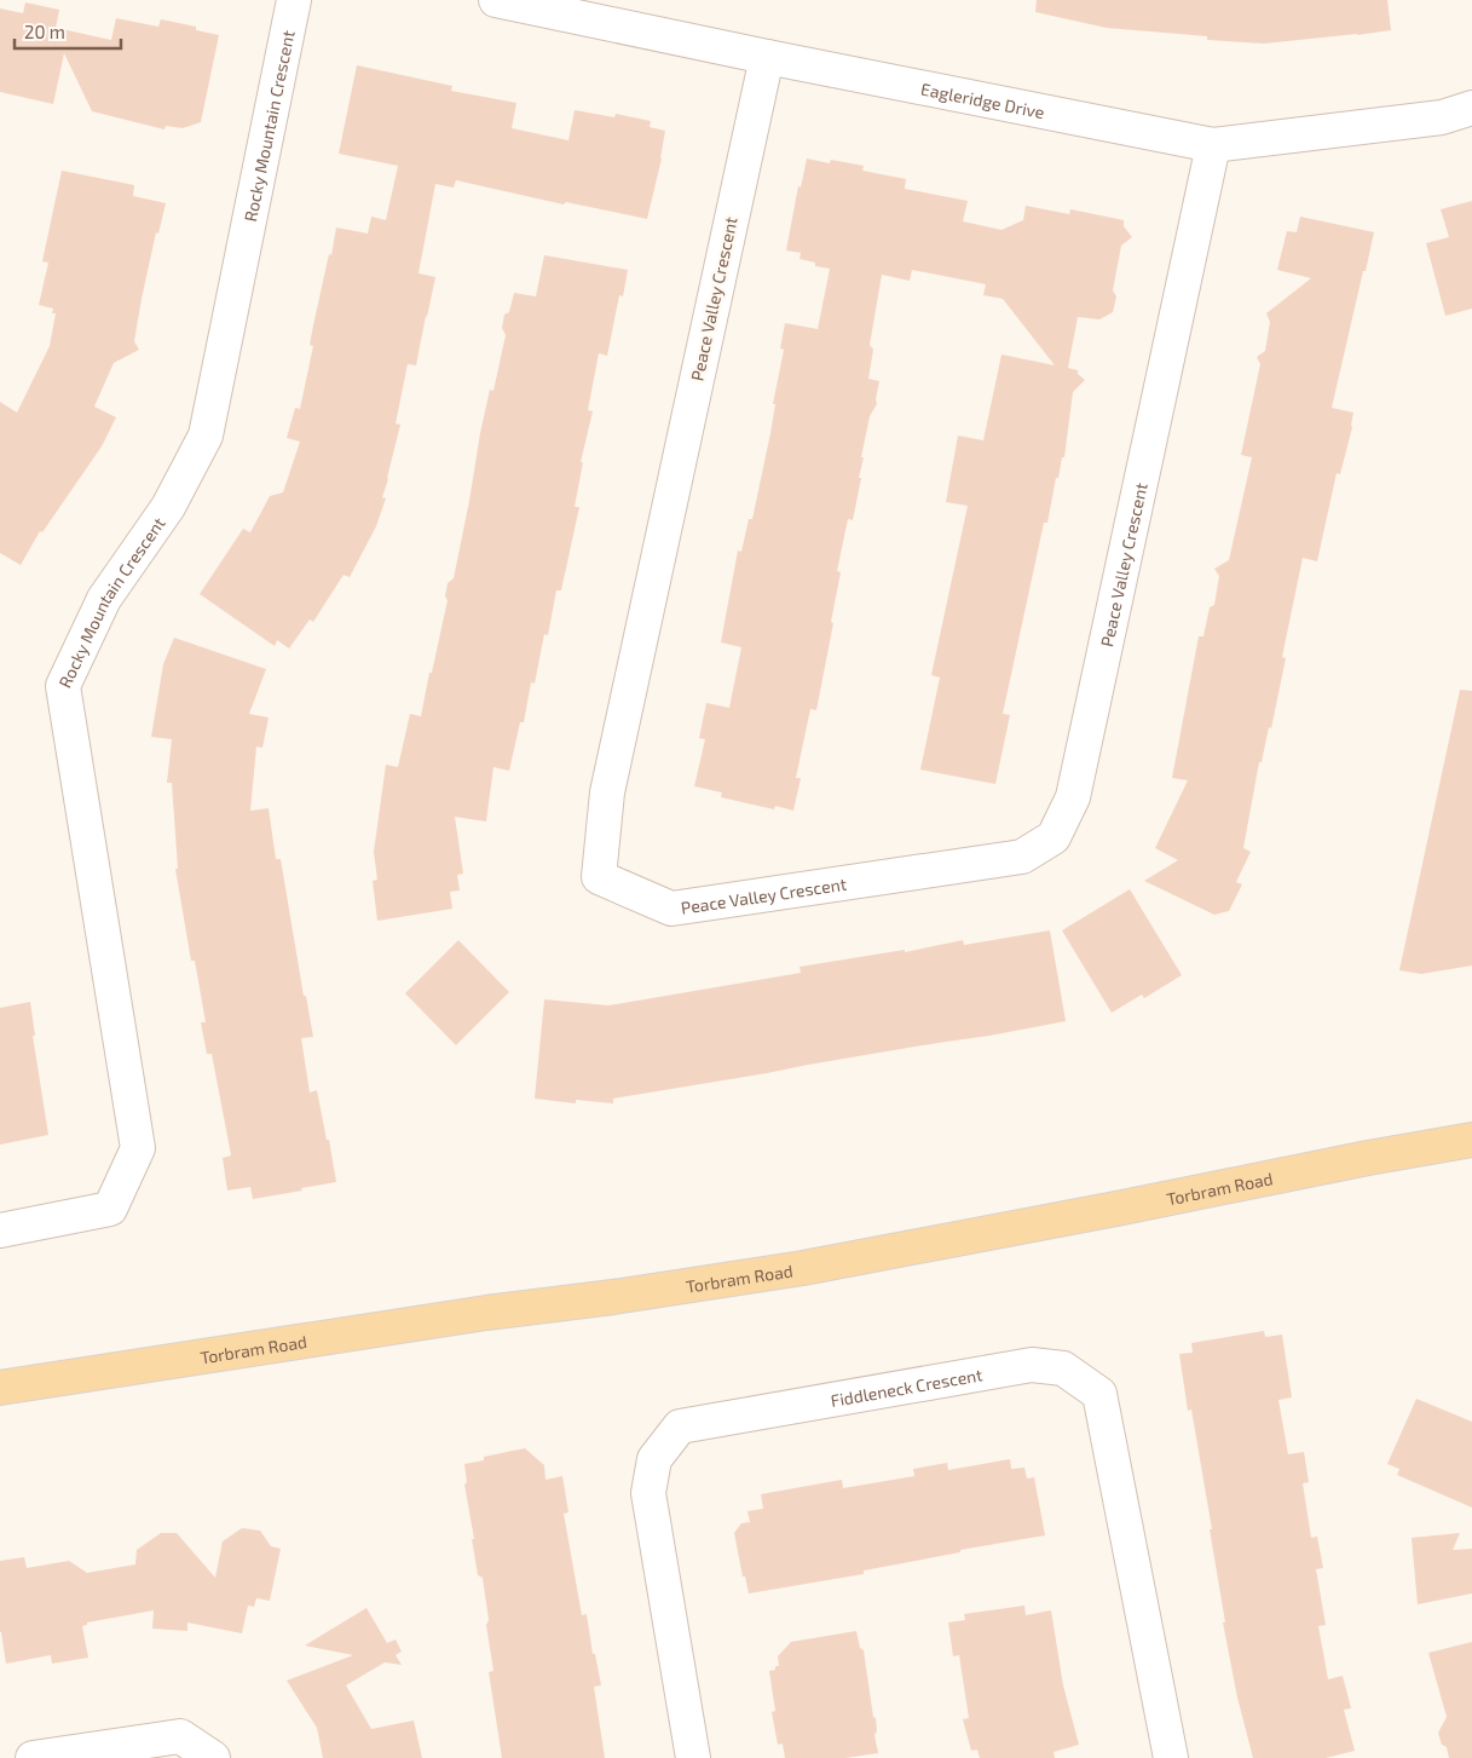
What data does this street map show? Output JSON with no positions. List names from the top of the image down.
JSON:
{
  "streets": {
    "main road": ["Torbram Road"],
    "street": [
      "Eagleridge Drive",
      "Rocky Mountain Crescent",
      "Peace Valley Crescent",
      "Fiddleneck Crescent"
    ]
  },
  "crossings": [
    ["Eagleridge Drive", "Peace Valley Crescent"]
  ],
  "scale_bar": "20 m"
}
